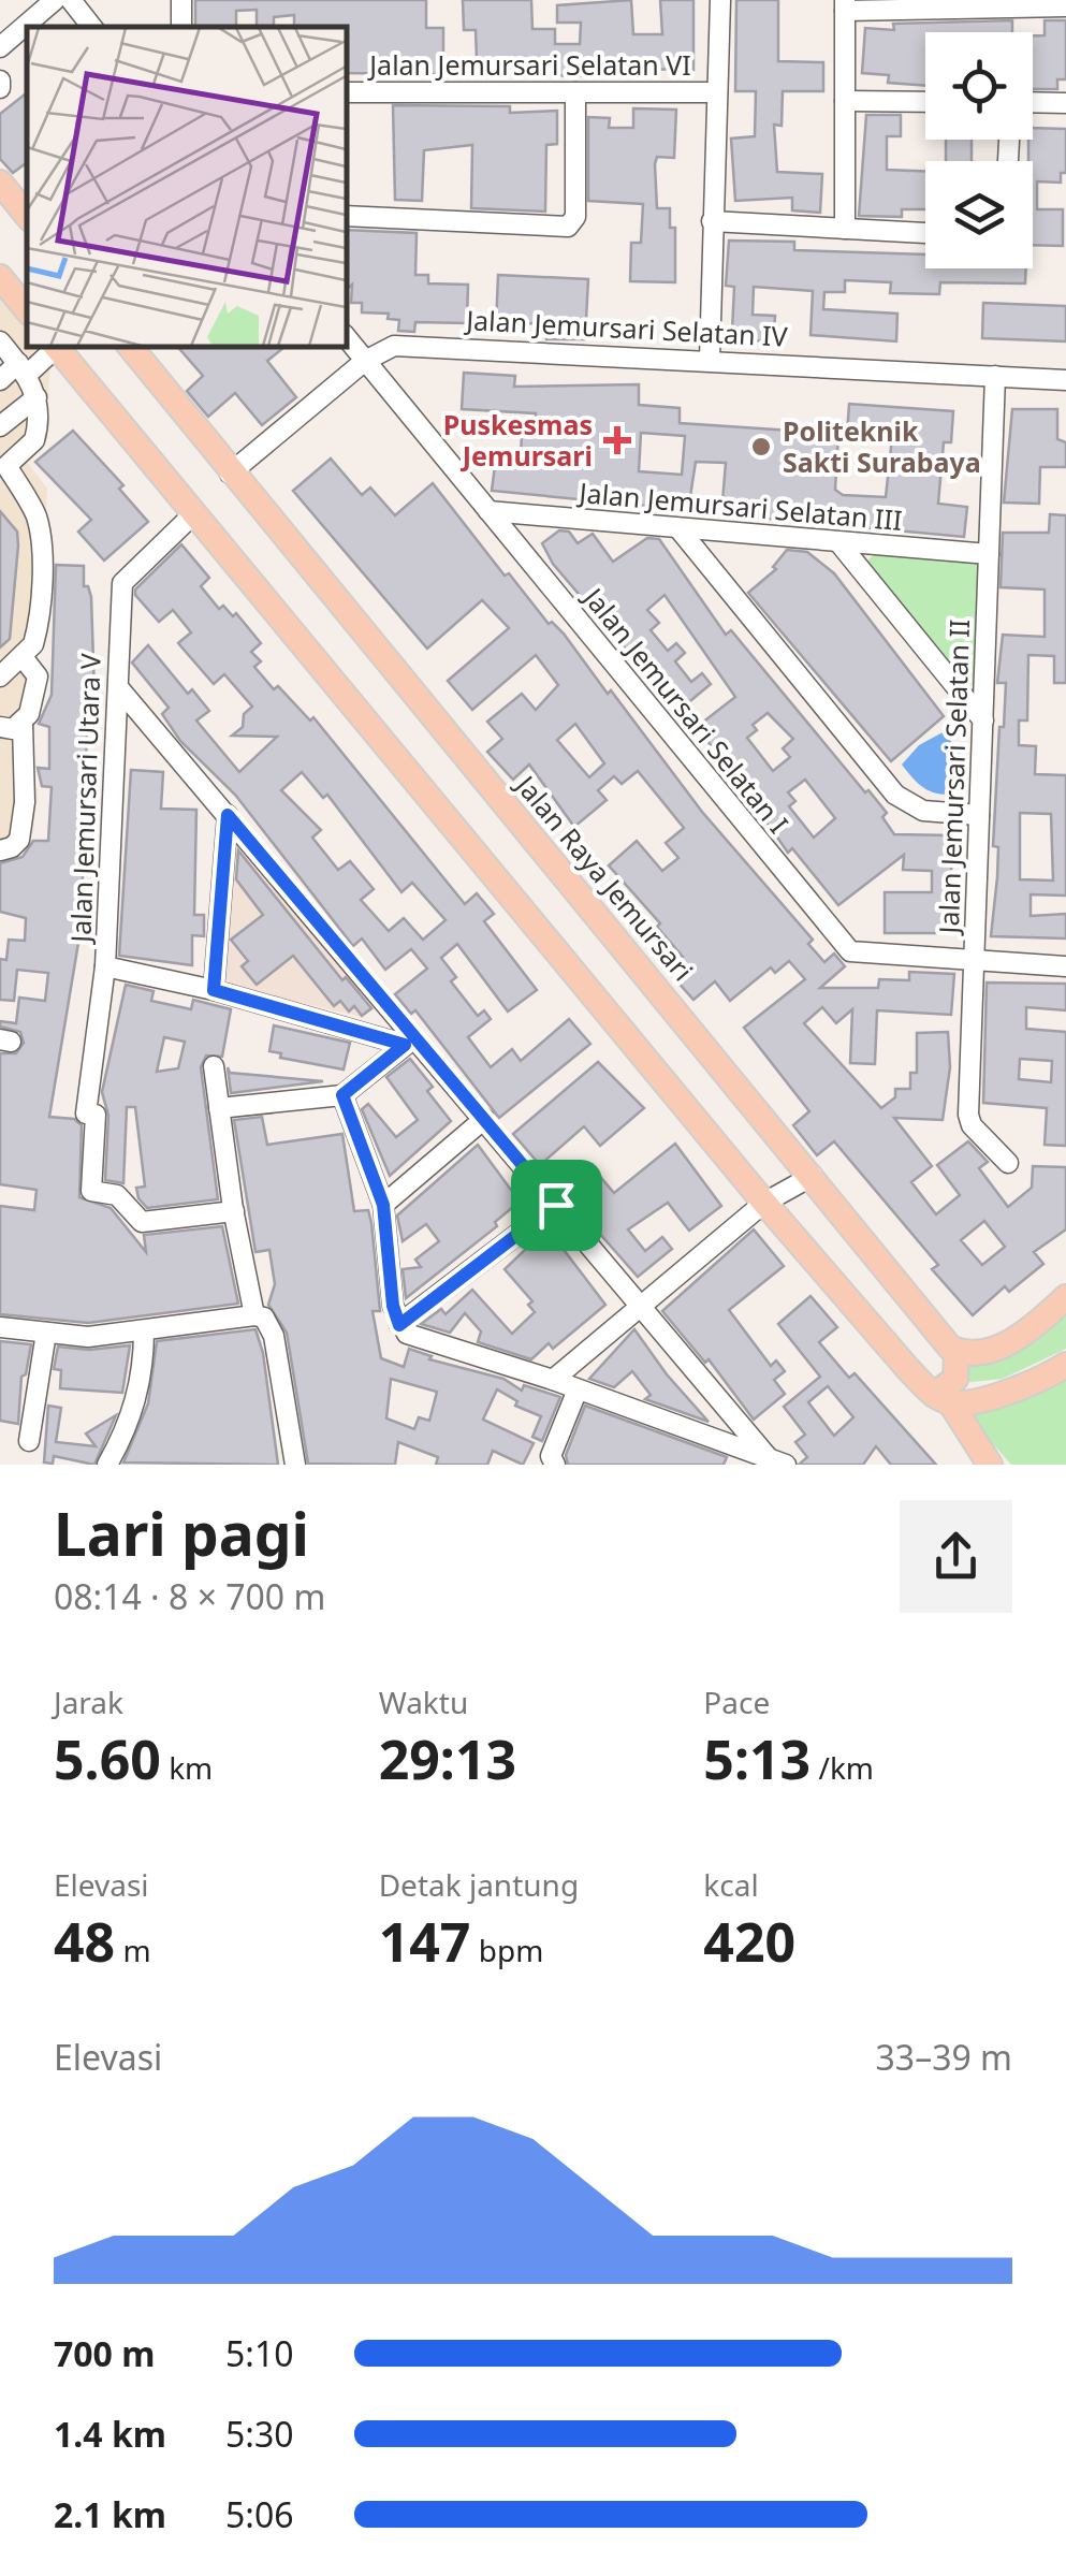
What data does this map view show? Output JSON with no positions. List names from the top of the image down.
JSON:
{
  "streets": {
    "main road": ["Jalan Raya Jemursari"],
    "street": [
      "Jalan Jemursari Selatan VI",
      "Jalan Jemursari Selatan IV",
      "Jalan Jemursari Selatan III",
      "Jalan Jemursari Selatan I",
      "Jalan Jemursari Selatan II",
      "Jalan Jemursari Utara V"
    ]
  },
  "crossings": [
    ["Jalan Jemursari Selatan IV", "Jalan Jemursari Selatan I"],
    ["Jalan Jemursari Selatan IV", "Jalan Jemursari Selatan II"],
    ["Jalan Jemursari Selatan IV", "Jalan Raya Jemursari"],
    ["Jalan Jemursari Selatan III", "Jalan Jemursari Selatan I"],
    ["Jalan Jemursari Selatan III", "Jalan Jemursari Selatan II"],
    ["Jalan Jemursari Selatan I", "Jalan Jemursari Selatan II"]
  ],
  "places": {
    "health": ["Puskesmas Jemursari"],
    "other": ["Politeknik Sakti Surabaya"]
  },
  "page": {
    "heading": ["Lari pagi", "08:14 · 8 × 700 m"],
    "stats": [
      ["Jarak", "5.60 km"],
      ["Waktu", "29:13"],
      ["Pace", "5:13 /km"],
      ["Elevasi", "48 m"],
      ["Detak jantung", "147 bpm"],
      ["kcal", "420"]
    ],
    "chart": ["Elevasi", "33–39 m"],
    "list": [
      {
        "name": "700 m",
        "note": "5:10"
      },
      {
        "name": "1.4 km",
        "note": "5:30"
      },
      {
        "name": "2.1 km",
        "note": "5:06"
      }
    ]
  }
}
